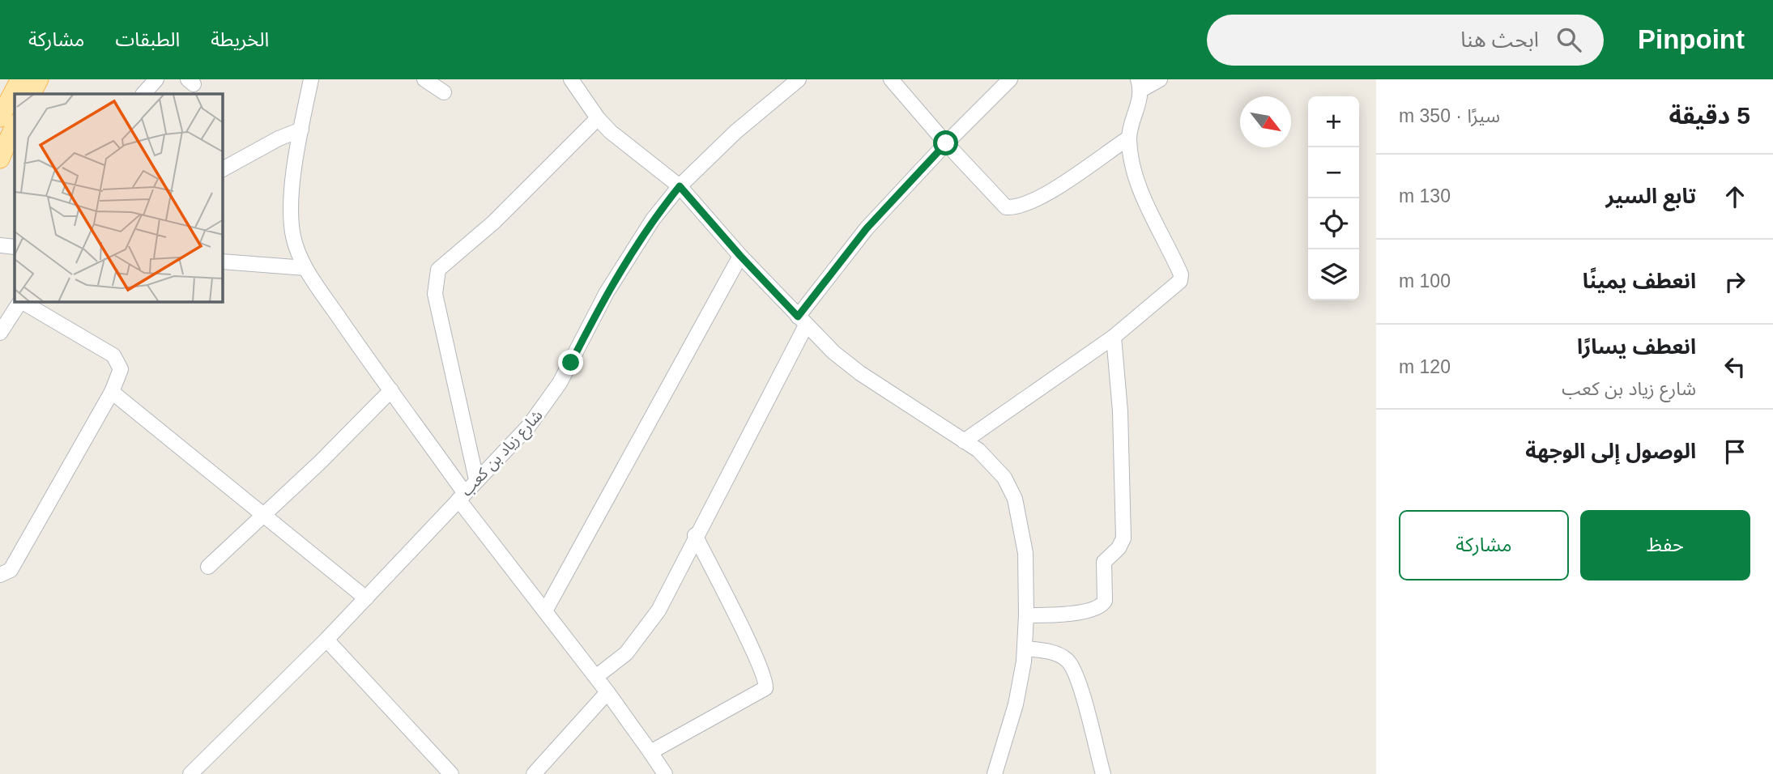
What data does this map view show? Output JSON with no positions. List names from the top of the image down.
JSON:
{
  "streets": {
    "street": ["شارع زياد بن كعب"]
  },
  "north": "bottom right",
  "page": {
    "header": "Pinpoint",
    "search": "ابحث هنا",
    "nav": ["الخريطة", "الطبقات", "مشاركة"],
    "heading": ["5 دقيقة", "سيرًا · 350 m"],
    "map_buttons": ["+", "−"],
    "list": [
      ["تابع السير", "130 m"],
      ["انعطف يمينًا", "100 m"],
      ["انعطف يسارًا", "شارع زياد بن كعب", "120 m"],
      "الوصول إلى الوجهة"
    ],
    "buttons": ["حفظ", "مشاركة"]
  }
}
